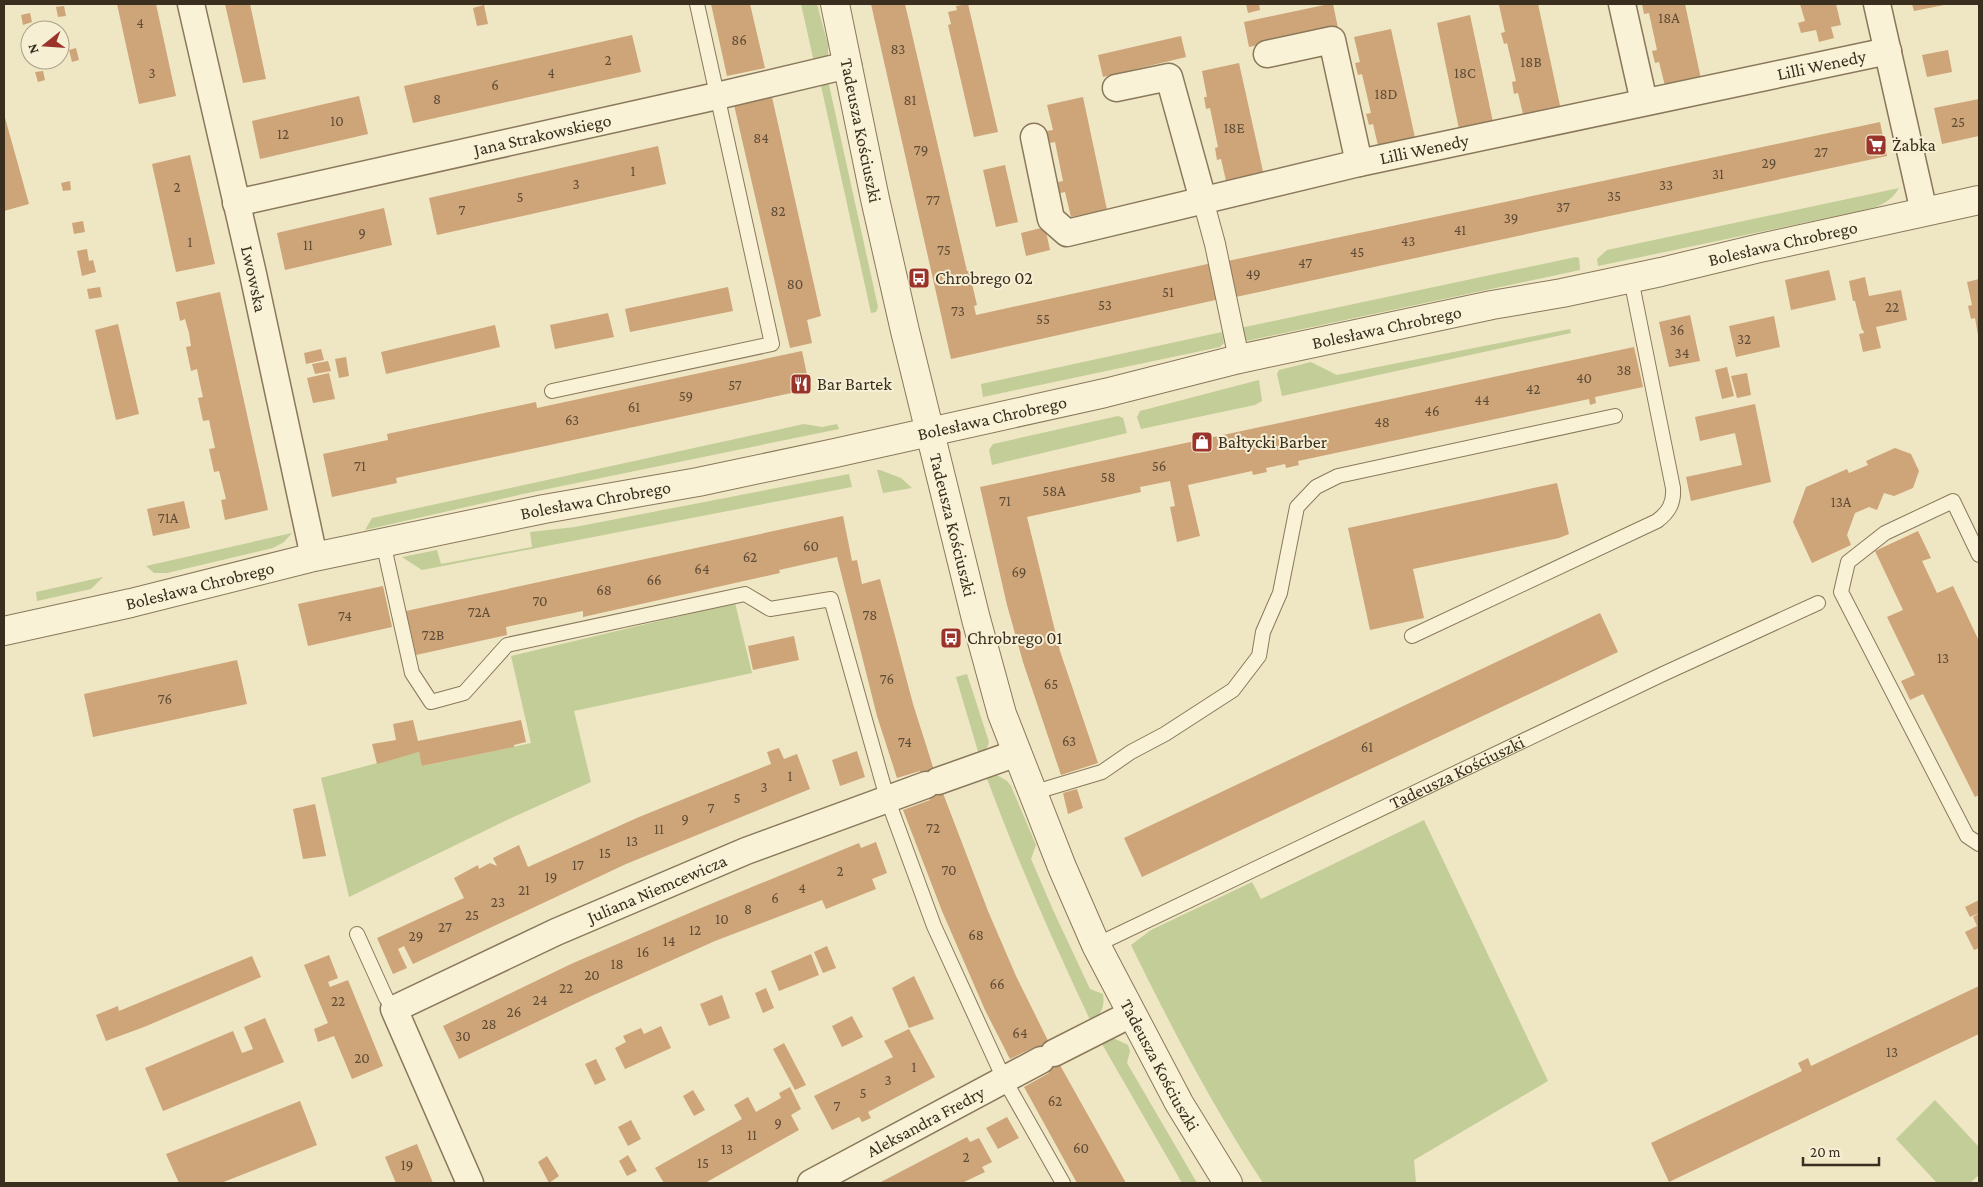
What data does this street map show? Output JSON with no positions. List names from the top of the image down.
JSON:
{
  "streets": {
    "street": [
      "Lilli Wenedy",
      "Tadeusza Kościuszki",
      "Jana Strakowskiego",
      "Bolesława Chrobrego",
      "Lwowska",
      "Juliana Niemcewicza",
      "Aleksandra Fredry"
    ]
  },
  "crossings": [
    ["Lilli Wenedy", "Bolesława Chrobrego"],
    ["Tadeusza Kościuszki", "Jana Strakowskiego"],
    ["Tadeusza Kościuszki", "Bolesława Chrobrego"],
    ["Tadeusza Kościuszki", "Juliana Niemcewicza"],
    ["Tadeusza Kościuszki", "Aleksandra Fredry"],
    ["Jana Strakowskiego", "Lwowska"],
    ["Bolesława Chrobrego", "Lwowska"]
  ],
  "places": {
    "supermarket": ["Żabka"],
    "bus stop": ["Chrobrego 02", "Chrobrego 01"],
    "restaurant": ["Bar Bartek"],
    "shop": ["Bałtycki Barber"]
  },
  "house_numbers": [
    "18A",
    "4",
    "86",
    "83",
    "2",
    "18B",
    "3",
    "4",
    "18C",
    "6",
    "18D",
    "8",
    "81",
    "10",
    "25",
    "18E",
    "12",
    "84",
    "79",
    "27",
    "29",
    "1",
    "31",
    "3",
    "33",
    "2",
    "35",
    "5",
    "77",
    "37",
    "7",
    "82",
    "39",
    "41",
    "9",
    "43",
    "1",
    "11",
    "75",
    "45",
    "47",
    "49",
    "80",
    "51",
    "53",
    "22",
    "73",
    "55",
    "36",
    "32",
    "34",
    "38",
    "40",
    "57",
    "42",
    "59",
    "44",
    "61",
    "46",
    "63",
    "48",
    "71",
    "56",
    "58",
    "58A",
    "71",
    "13A",
    "71A",
    "60",
    "62",
    "64",
    "69",
    "66",
    "68",
    "70",
    "72A",
    "78",
    "74",
    "72B",
    "13",
    "76",
    "65",
    "76",
    "63",
    "74",
    "61",
    "1",
    "3",
    "5",
    "7",
    "9",
    "72",
    "11",
    "13",
    "15",
    "17",
    "70",
    "2",
    "19",
    "4",
    "21",
    "6",
    "23",
    "8",
    "25",
    "10",
    "27",
    "12",
    "68",
    "29",
    "14",
    "16",
    "18",
    "20",
    "66",
    "22",
    "24",
    "22",
    "26",
    "28",
    "64",
    "30",
    "13",
    "20",
    "1",
    "3",
    "5",
    "62",
    "7",
    "9",
    "11",
    "60",
    "13",
    "2",
    "15",
    "19"
  ],
  "scale_bar": "20 m",
  "north": "left"
}
